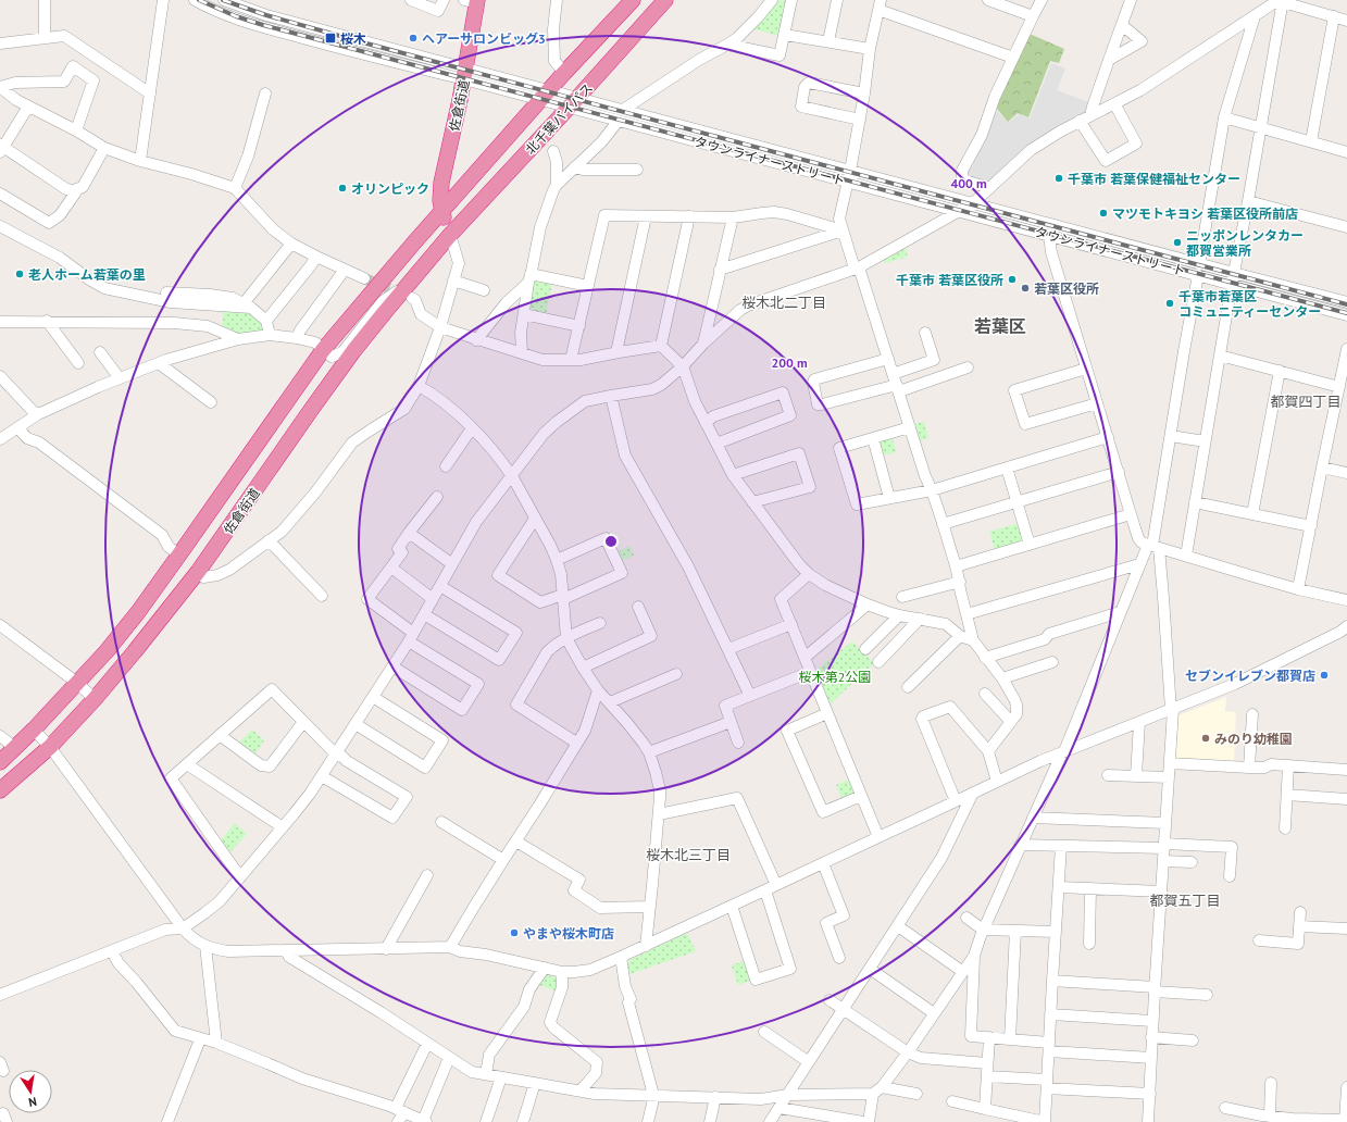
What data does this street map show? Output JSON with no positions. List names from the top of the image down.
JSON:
{
  "streets": {
    "highway": ["佐倉街道", "北千葉バイパス"],
    "street": ["タウンライナーストリート"]
  },
  "crossings": [
    ["佐倉街道", "北千葉バイパス"],
    ["佐倉街道", "タウンライナーストリート"],
    ["北千葉バイパス", "タウンライナーストリート"]
  ],
  "districts": [
    "桜木北二丁目",
    "若葉区",
    "都賀四丁目",
    "桜木北三丁目",
    "都賀五丁目"
  ],
  "parks": ["桜木第2公園"],
  "places": {
    "transit": ["桜木"],
    "other": [
      "ヘアーサロンビッグ3",
      "千葉市 若葉保健福祉センター",
      "オリンピック",
      "マツモトキヨシ 若葉区役所前店",
      "ニッポンレンタカー 都賀営業所",
      "老人ホーム若葉の里",
      "千葉市 若葉区役所",
      "若葉区役所",
      "千葉市若葉区 コミュニティーセンター",
      "セブンイレブン都賀店",
      "みのり幼稚園",
      "やまや桜木町店"
    ]
  },
  "north": "bottom",
  "rings": ["400 m", "200 m"]
}
